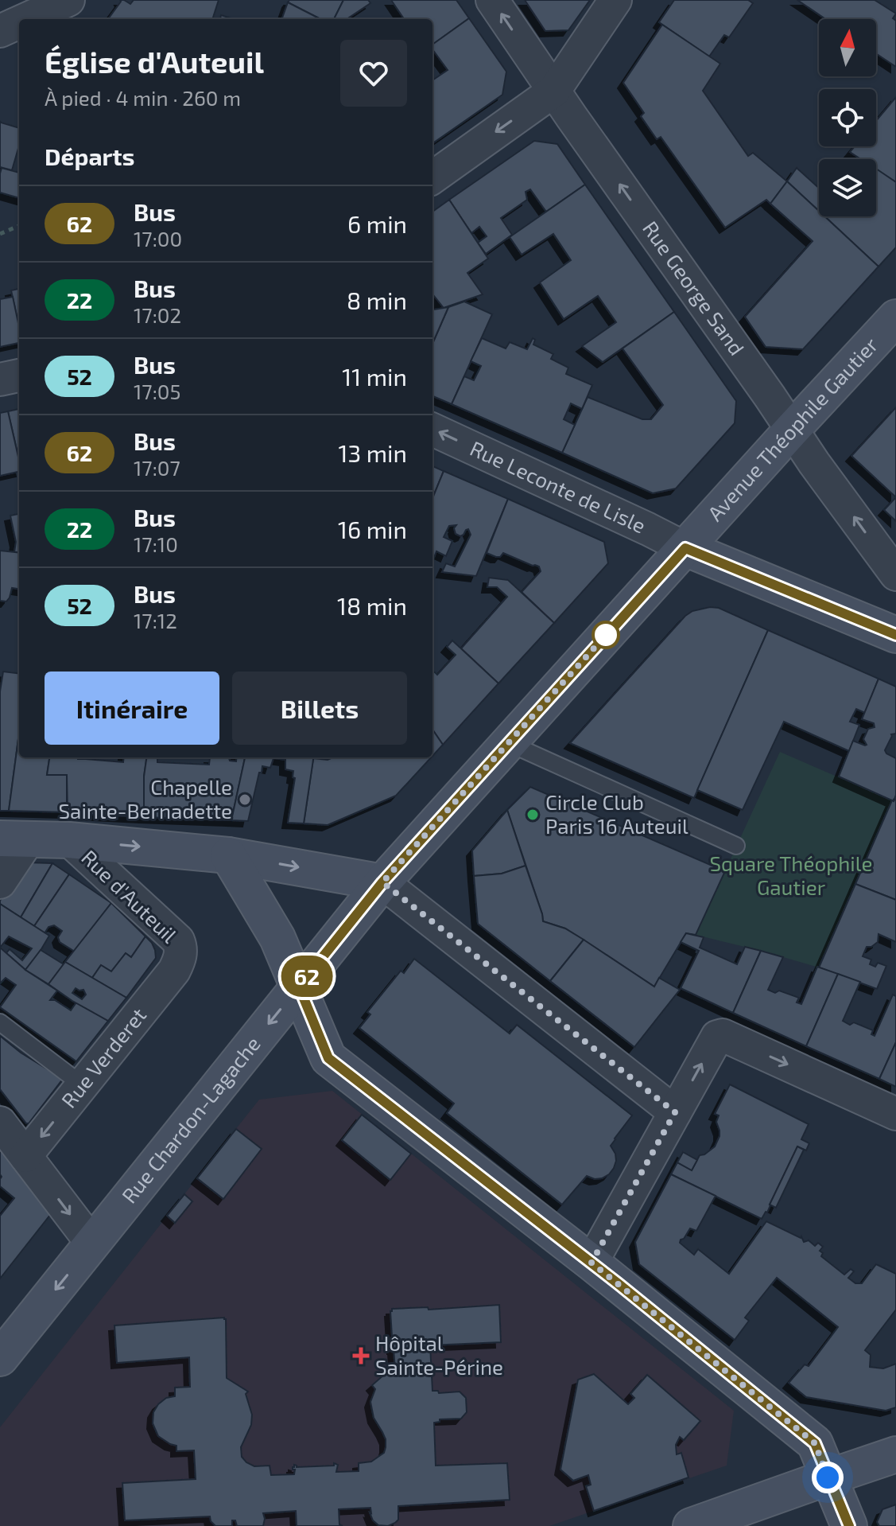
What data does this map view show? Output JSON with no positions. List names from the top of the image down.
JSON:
{
  "streets": {
    "street": [
      "Rue George Sand",
      "Avenue Théophile Gautier",
      "Rue Leconte de Lisle",
      "Rue d'Auteuil",
      "Rue Verderet",
      "Rue Chardon-Lagache"
    ]
  },
  "crossings": [
    ["Rue George Sand", "Avenue Théophile Gautier"],
    ["Avenue Théophile Gautier", "Rue Leconte de Lisle"],
    ["Avenue Théophile Gautier", "Rue d'Auteuil"],
    ["Avenue Théophile Gautier", "Rue Chardon-Lagache"],
    ["Rue d'Auteuil", "Rue Verderet"],
    ["Rue d'Auteuil", "Rue Chardon-Lagache"]
  ],
  "one_way": [
    "Rue George Sand",
    "Rue Leconte de Lisle",
    "Rue d'Auteuil",
    "Rue Verderet",
    "Rue Chardon-Lagache"
  ],
  "parks": ["Square Théophile Gautier"],
  "places": {
    "other": ["Chapelle Sainte-Bernadette", "Circle Club Paris 16 Auteuil"],
    "health": ["Hôpital Sainte-Périne"]
  },
  "lines": ["bus line 62"],
  "north": "top",
  "page": {
    "on_map": "62",
    "heading": [
      ["Église d'Auteuil", "À pied · 4 min · 260 m"],
      "Départs"
    ],
    "list": [
      {
        "mark": "62",
        "name": "Bus",
        "note": "17:00",
        "value": "6 min"
      },
      {
        "mark": "22",
        "name": "Bus",
        "note": "17:02",
        "value": "8 min"
      },
      {
        "mark": "52",
        "name": "Bus",
        "note": "17:05",
        "value": "11 min"
      },
      {
        "mark": "62",
        "name": "Bus",
        "note": "17:07",
        "value": "13 min"
      },
      {
        "mark": "22",
        "name": "Bus",
        "note": "17:10",
        "value": "16 min"
      },
      {
        "mark": "52",
        "name": "Bus",
        "note": "17:12",
        "value": "18 min"
      }
    ],
    "buttons": ["Itinéraire", "Billets"]
  }
}
